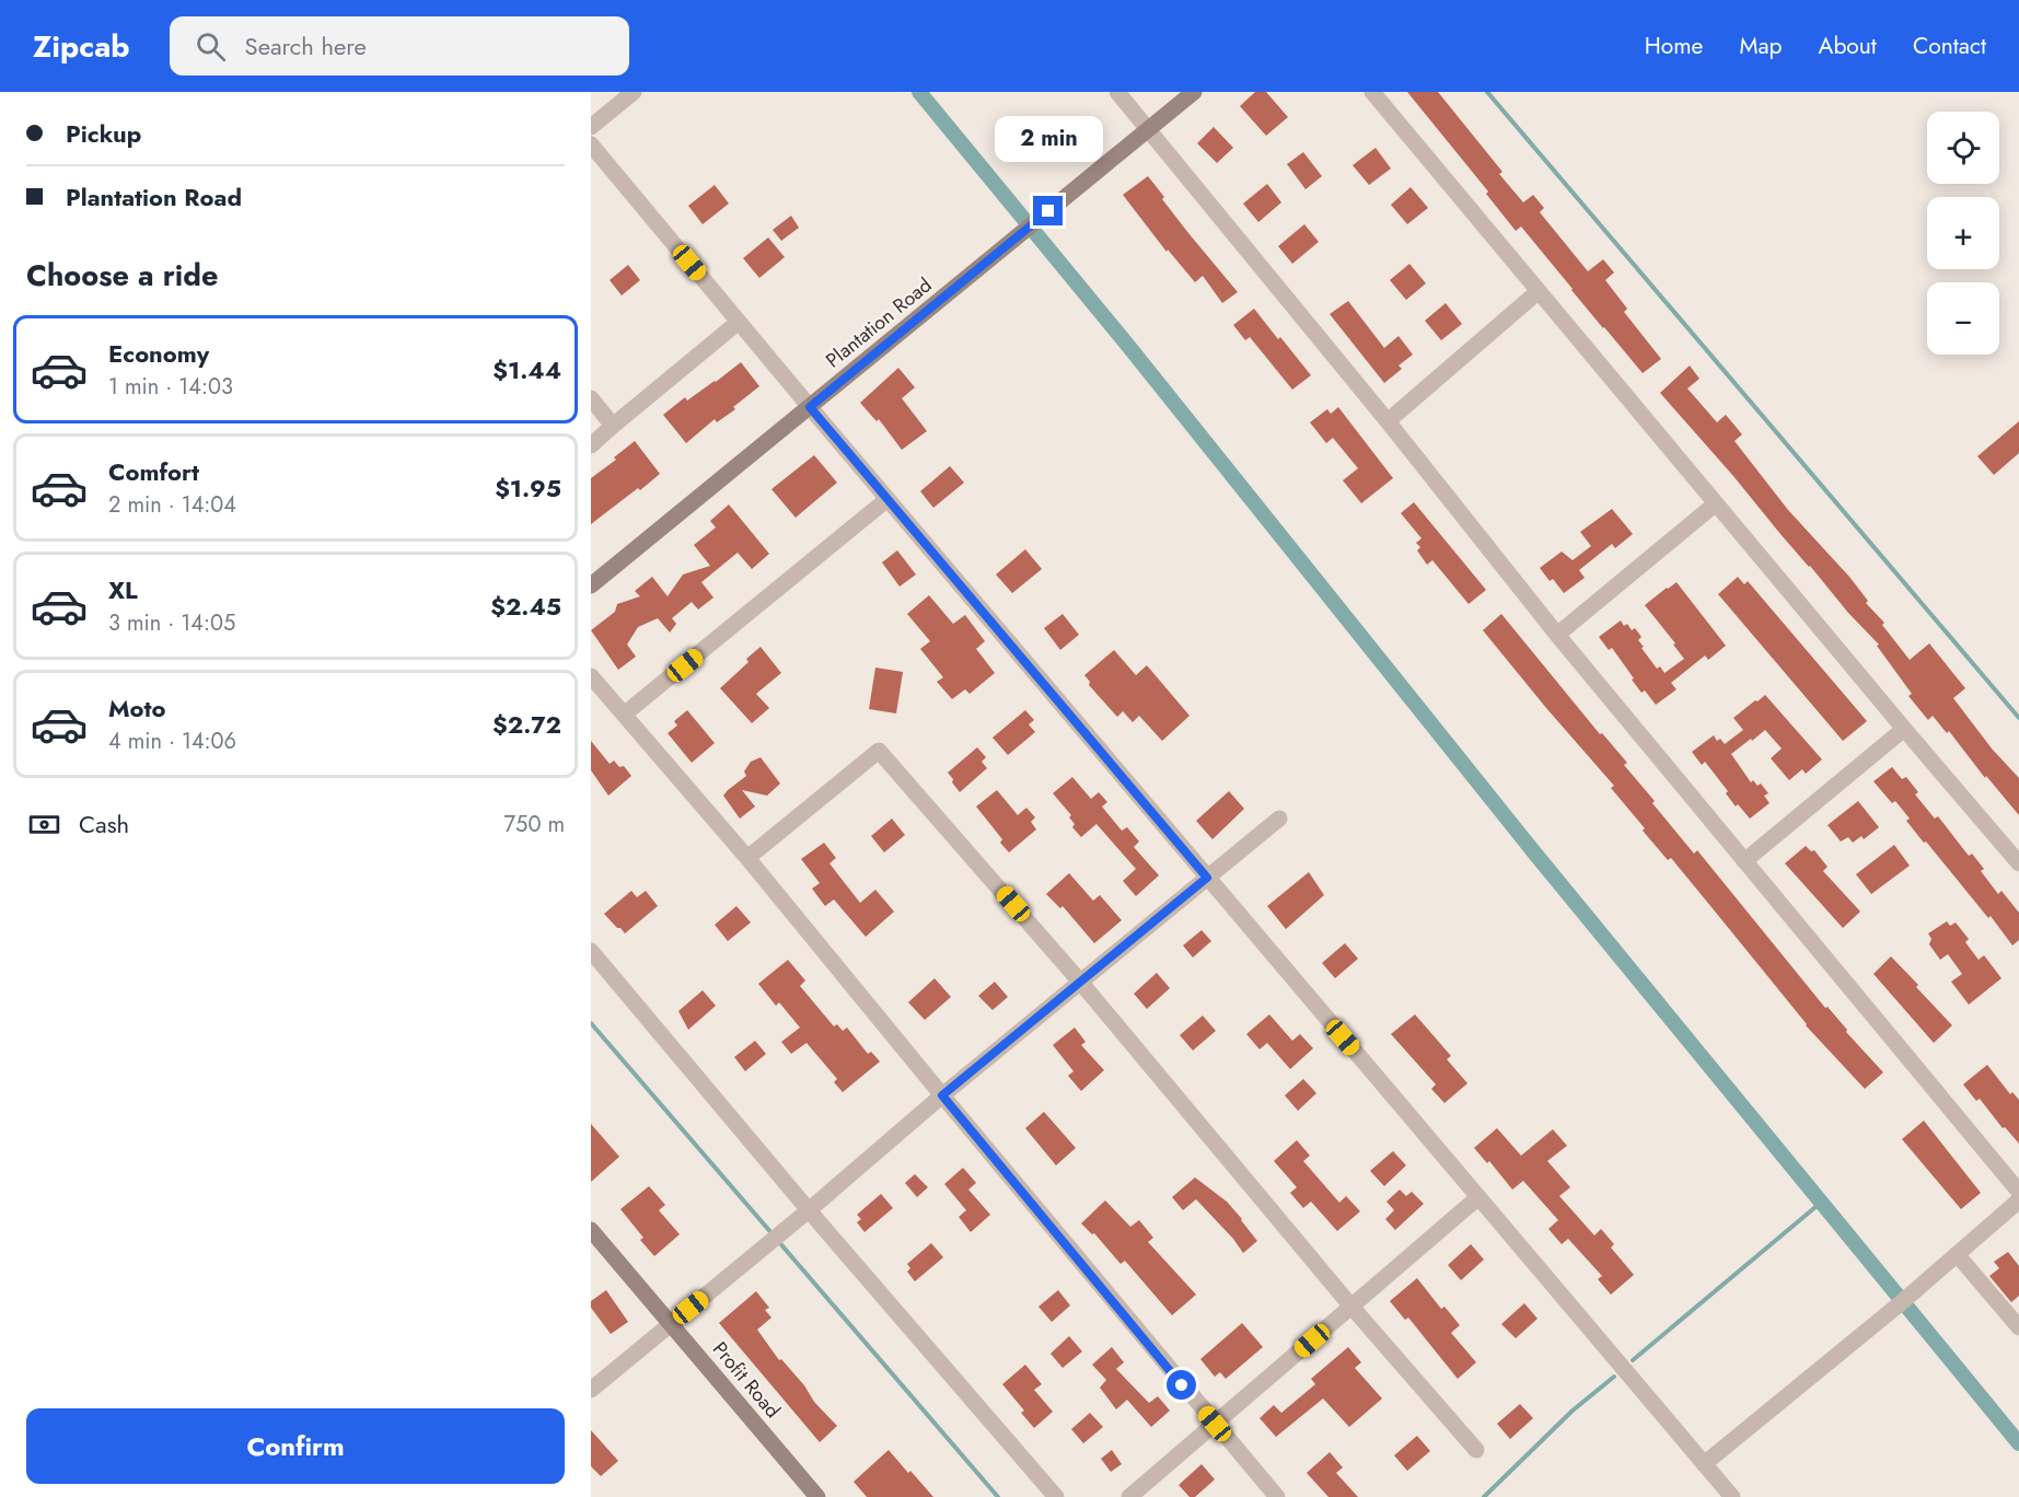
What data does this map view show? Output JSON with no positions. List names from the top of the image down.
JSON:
{
  "streets": {
    "street": ["Plantation Road", "Profit Road"]
  },
  "page": {
    "header": "Zipcab",
    "search": "Search here",
    "nav": [
      "Home",
      "Map",
      "About",
      "Contact"
    ],
    "banner": ["Pickup", "Plantation Road"],
    "map_buttons": ["+", "−"],
    "bubble": "2 min",
    "heading": "Choose a ride",
    "list": [
      {
        "name": "Economy",
        "note": "1 min · 14:03",
        "value": "$1.44"
      },
      {
        "name": "Comfort",
        "note": "2 min · 14:04",
        "value": "$1.95"
      },
      {
        "name": "XL",
        "note": "3 min · 14:05",
        "value": "$2.45"
      },
      {
        "name": "Moto",
        "note": "4 min · 14:06",
        "value": "$2.72"
      }
    ],
    "pay": ["Cash", "750 m"],
    "buttons": "Confirm"
  }
}
